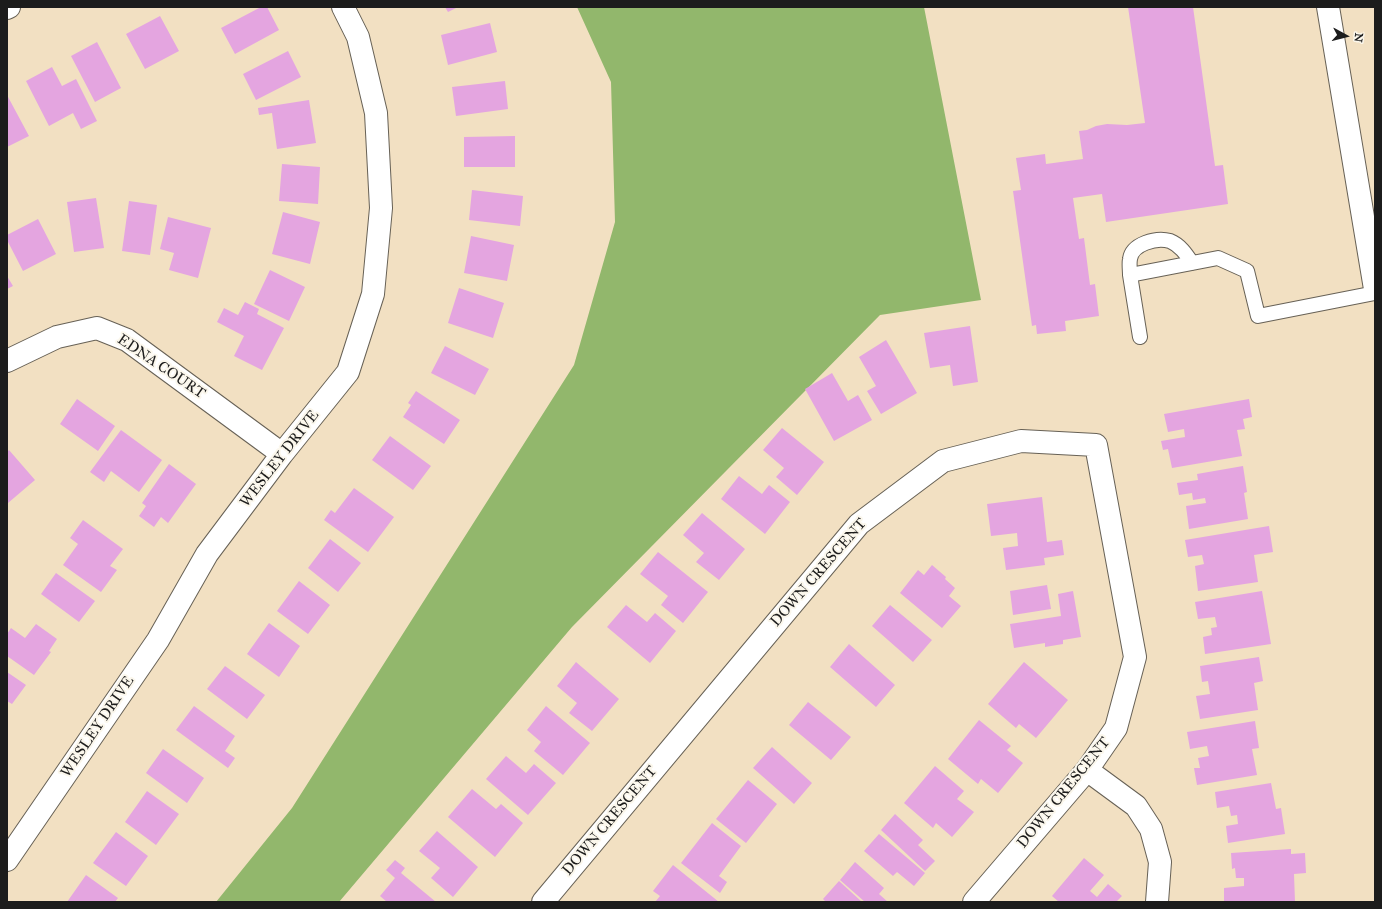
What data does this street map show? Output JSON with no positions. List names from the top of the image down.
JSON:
{
  "streets": {
    "street": ["EDNA COURT", "WESLEY DRIVE", "DOWN CRESCENT"]
  },
  "crossings": [
    ["EDNA COURT", "WESLEY DRIVE"]
  ],
  "north": "right"
}
